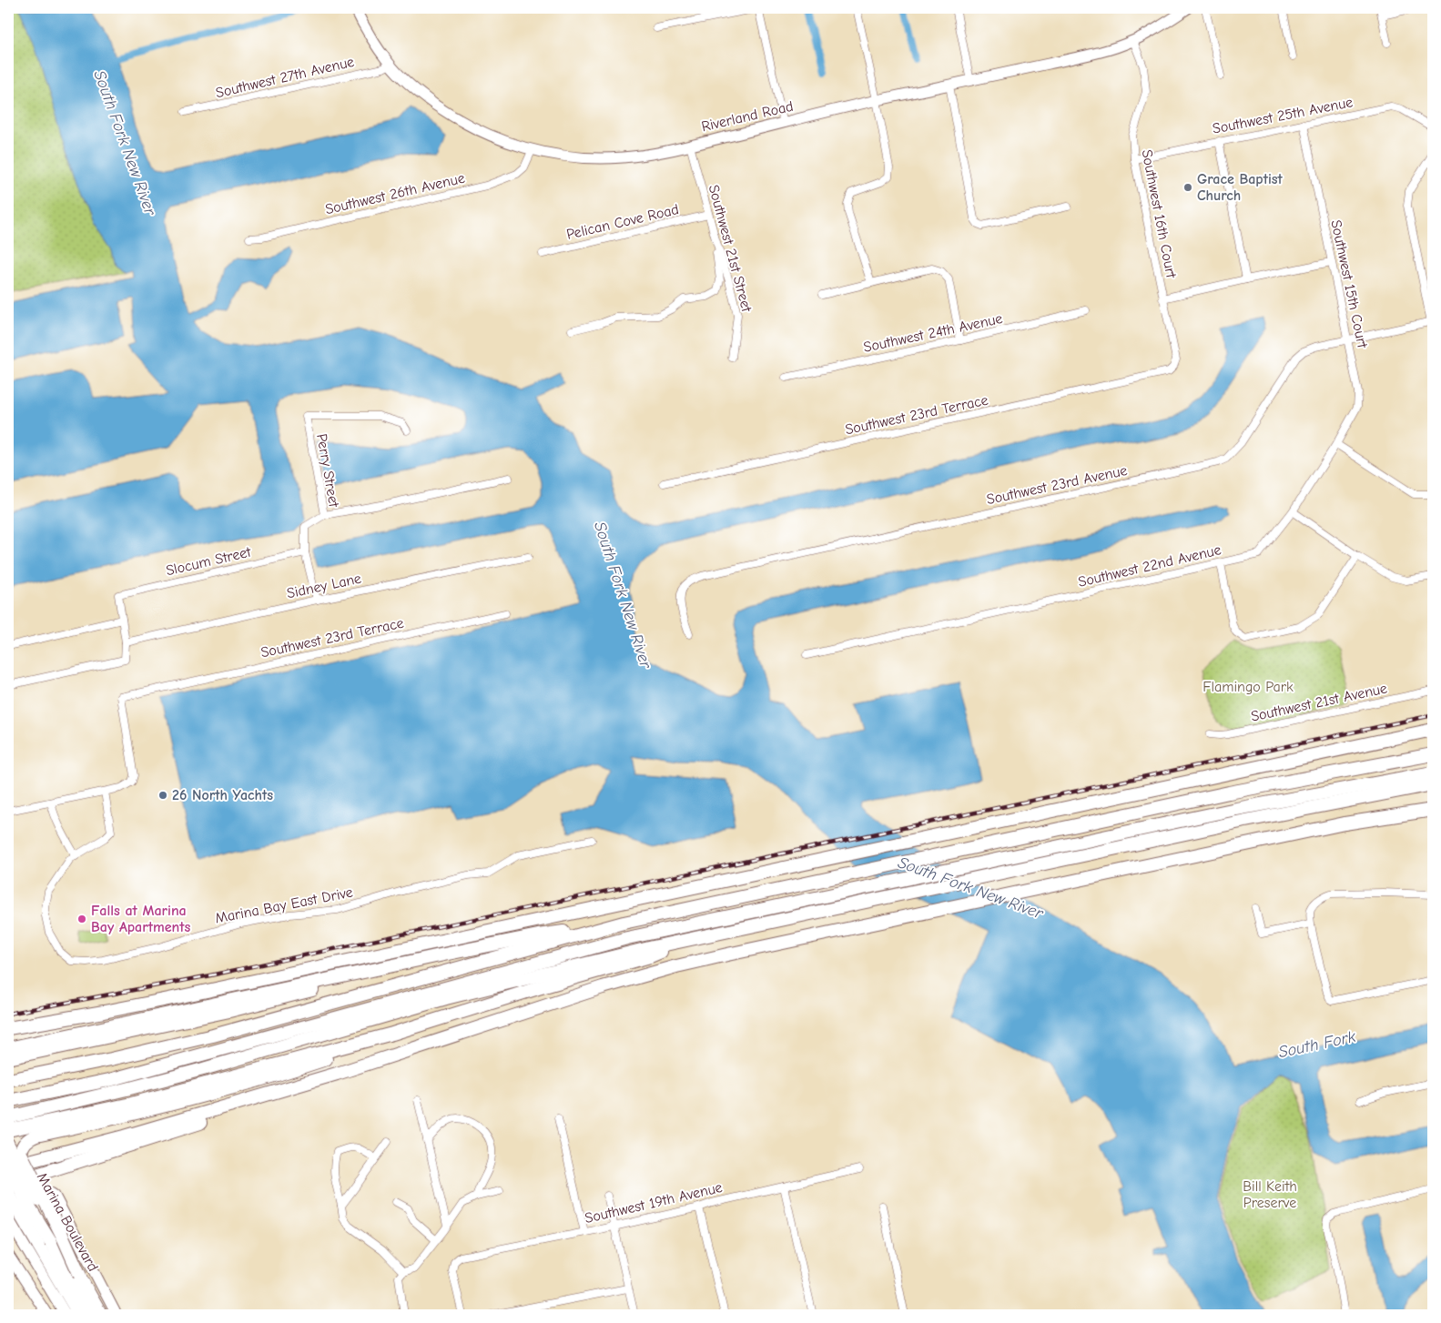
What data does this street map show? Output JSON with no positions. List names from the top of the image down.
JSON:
{
  "streets": {
    "main road": ["Marina Boulevard"],
    "street": [
      "Southwest 27th Avenue",
      "Southwest 25th Avenue",
      "Riverland Road",
      "Southwest 26th Avenue",
      "Southwest 16th Court",
      "Pelican Cove Road",
      "Southwest 21st Street",
      "Southwest 15th Court",
      "Southwest 24th Avenue",
      "Southwest 23rd Terrace",
      "Perry Street",
      "Southwest 23rd Avenue",
      "Slocum Street",
      "Southwest 22nd Avenue",
      "Sidney Lane",
      "Southwest 21st Avenue",
      "Marina Bay East Drive",
      "Southwest 19th Avenue"
    ]
  },
  "crossings": [
    ["Southwest 27th Avenue", "Riverland Road"],
    ["Southwest 25th Avenue", "Southwest 16th Court"],
    ["Southwest 25th Avenue", "Southwest 15th Court"],
    ["Riverland Road", "Southwest 26th Avenue"],
    ["Riverland Road", "Southwest 16th Court"],
    ["Riverland Road", "Southwest 21st Street"],
    ["Southwest 16th Court", "Southwest 23rd Terrace"],
    ["Pelican Cove Road", "Southwest 21st Street"],
    ["Southwest 15th Court", "Southwest 23rd Avenue"],
    ["Southwest 15th Court", "Southwest 22nd Avenue"],
    ["Southwest 23rd Terrace", "Marina Bay East Drive"],
    ["Perry Street", "Slocum Street"],
    ["Perry Street", "Sidney Lane"]
  ],
  "water": ["South Fork New River", "South Fork"],
  "parks": ["Flamingo Park", "Bill Keith Preserve"],
  "places": ["Grace Baptist Church", "26 North Yachts", "Falls at Marina Bay Apartments"]
}
